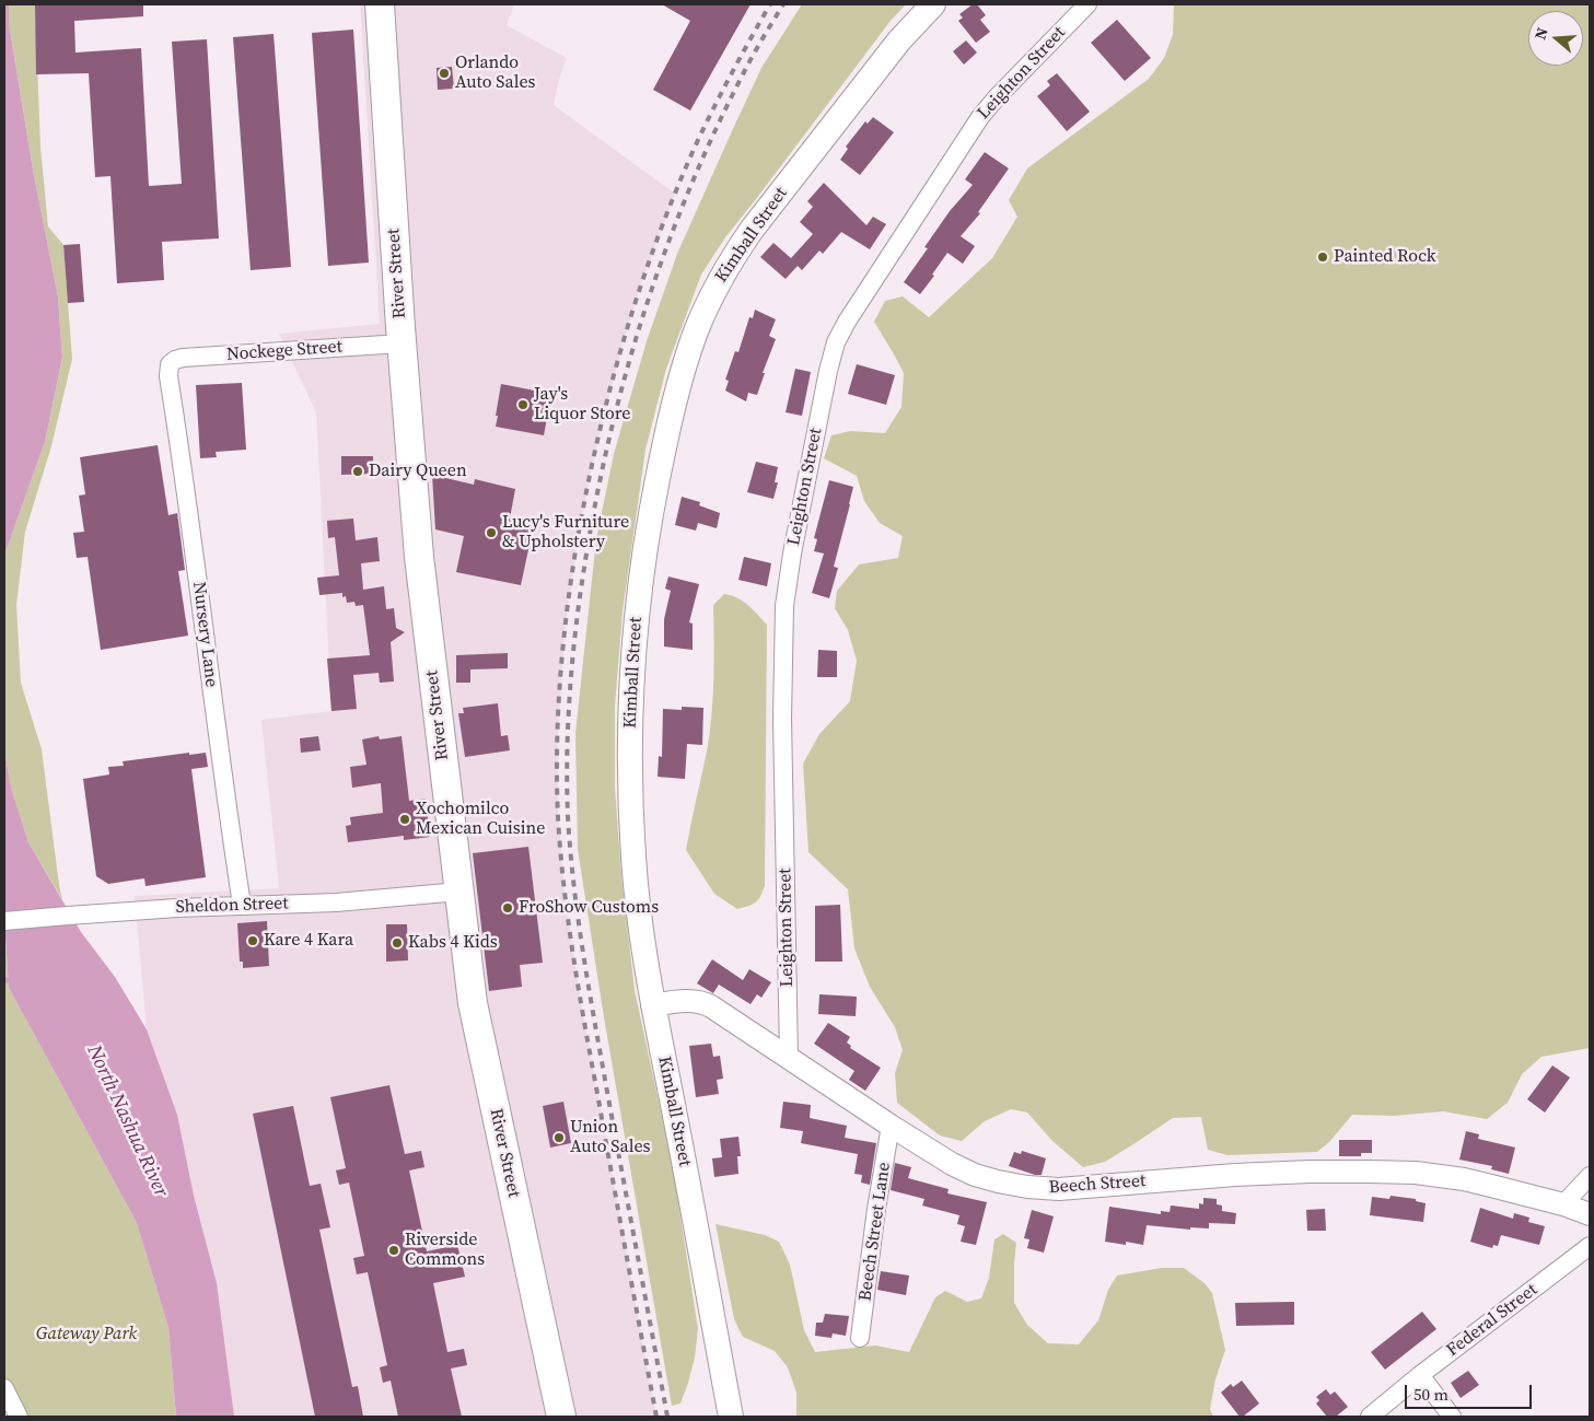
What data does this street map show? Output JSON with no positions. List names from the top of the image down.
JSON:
{
  "streets": {
    "highway": ["River Street"],
    "main road": ["Kimball Street"],
    "street": [
      "Leighton Street",
      "Nockege Street",
      "Nursery Lane",
      "Sheldon Street",
      "Beech Street",
      "Beech Street Lane",
      "Federal Street"
    ]
  },
  "crossings": [
    ["Leighton Street", "Beech Street"],
    ["Kimball Street", "Beech Street"],
    ["River Street", "Nockege Street"],
    ["River Street", "Sheldon Street"],
    ["Nockege Street", "Nursery Lane"],
    ["Nursery Lane", "Sheldon Street"],
    ["Beech Street", "Beech Street Lane"]
  ],
  "water": ["North Nashua River"],
  "parks": ["Gateway Park"],
  "places": [
    "Orlando Auto Sales",
    "Painted Rock",
    "Jay's Liquor Store",
    "Dairy Queen",
    "Lucy's Furniture & Upholstery",
    "Xochomilco Mexican Cuisine",
    "FroShow Customs",
    "Kare 4 Kara",
    "Kabs 4 Kids",
    "Union Auto Sales",
    "Riverside Commons"
  ],
  "scale_bar": "50 m",
  "north": "left"
}
